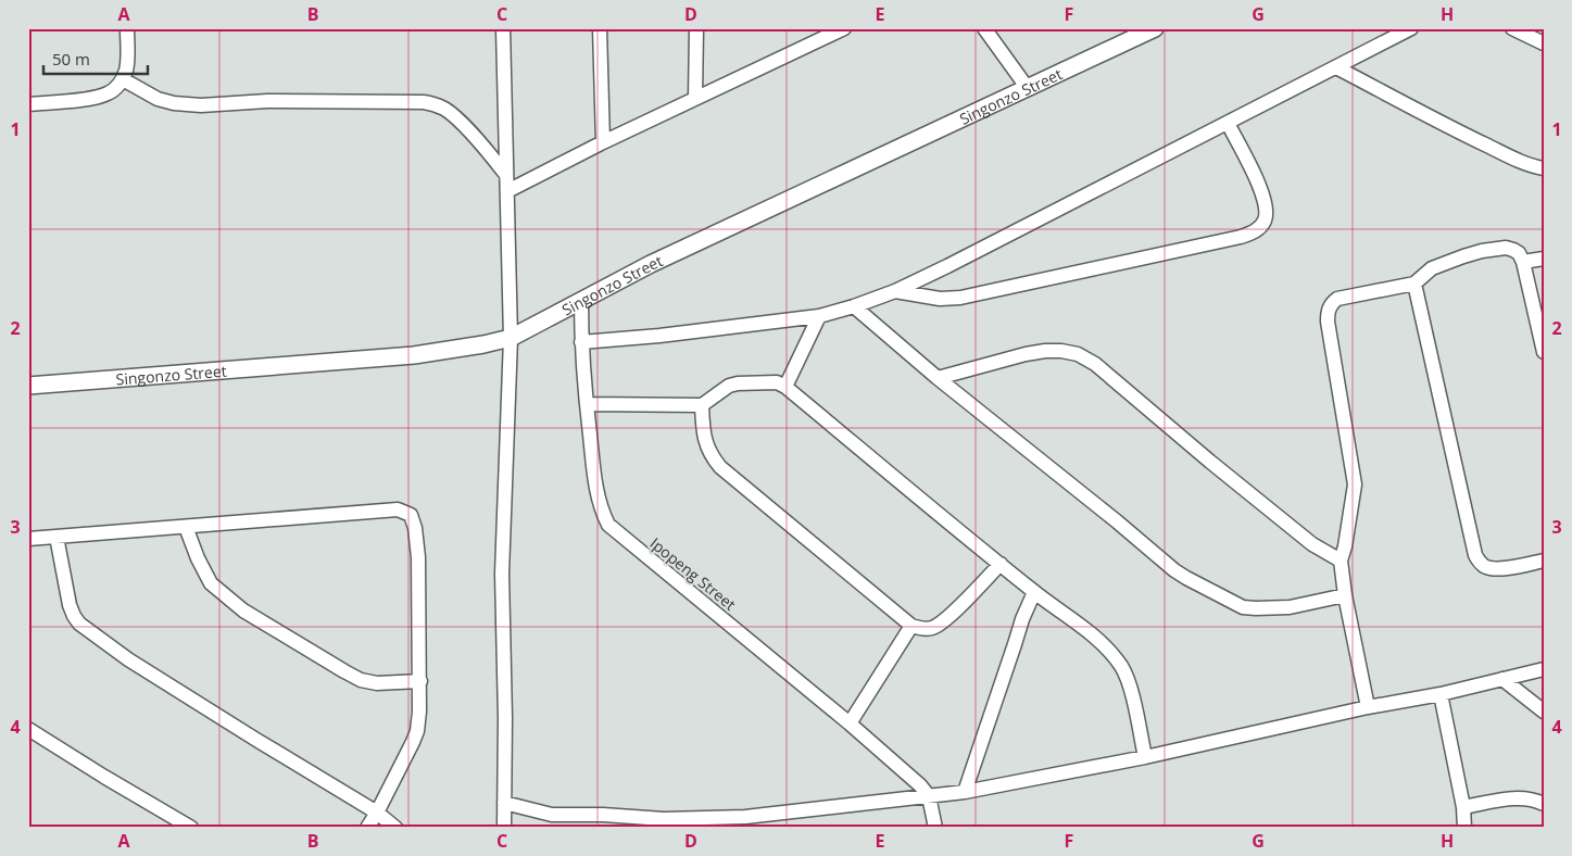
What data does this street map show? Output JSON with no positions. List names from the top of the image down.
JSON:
{
  "streets": {
    "street": ["Singonzo Street", "Ipopeng Street"]
  },
  "crossings": [
    ["Singonzo Street", "Ipopeng Street"]
  ],
  "scale_bar": "50 m",
  "grid": {
    "columns": [
      "A",
      "B",
      "C",
      "D",
      "E",
      "F",
      "G",
      "H"
    ],
    "rows": [
      "1",
      "2",
      "3",
      "4"
    ]
  }
}
